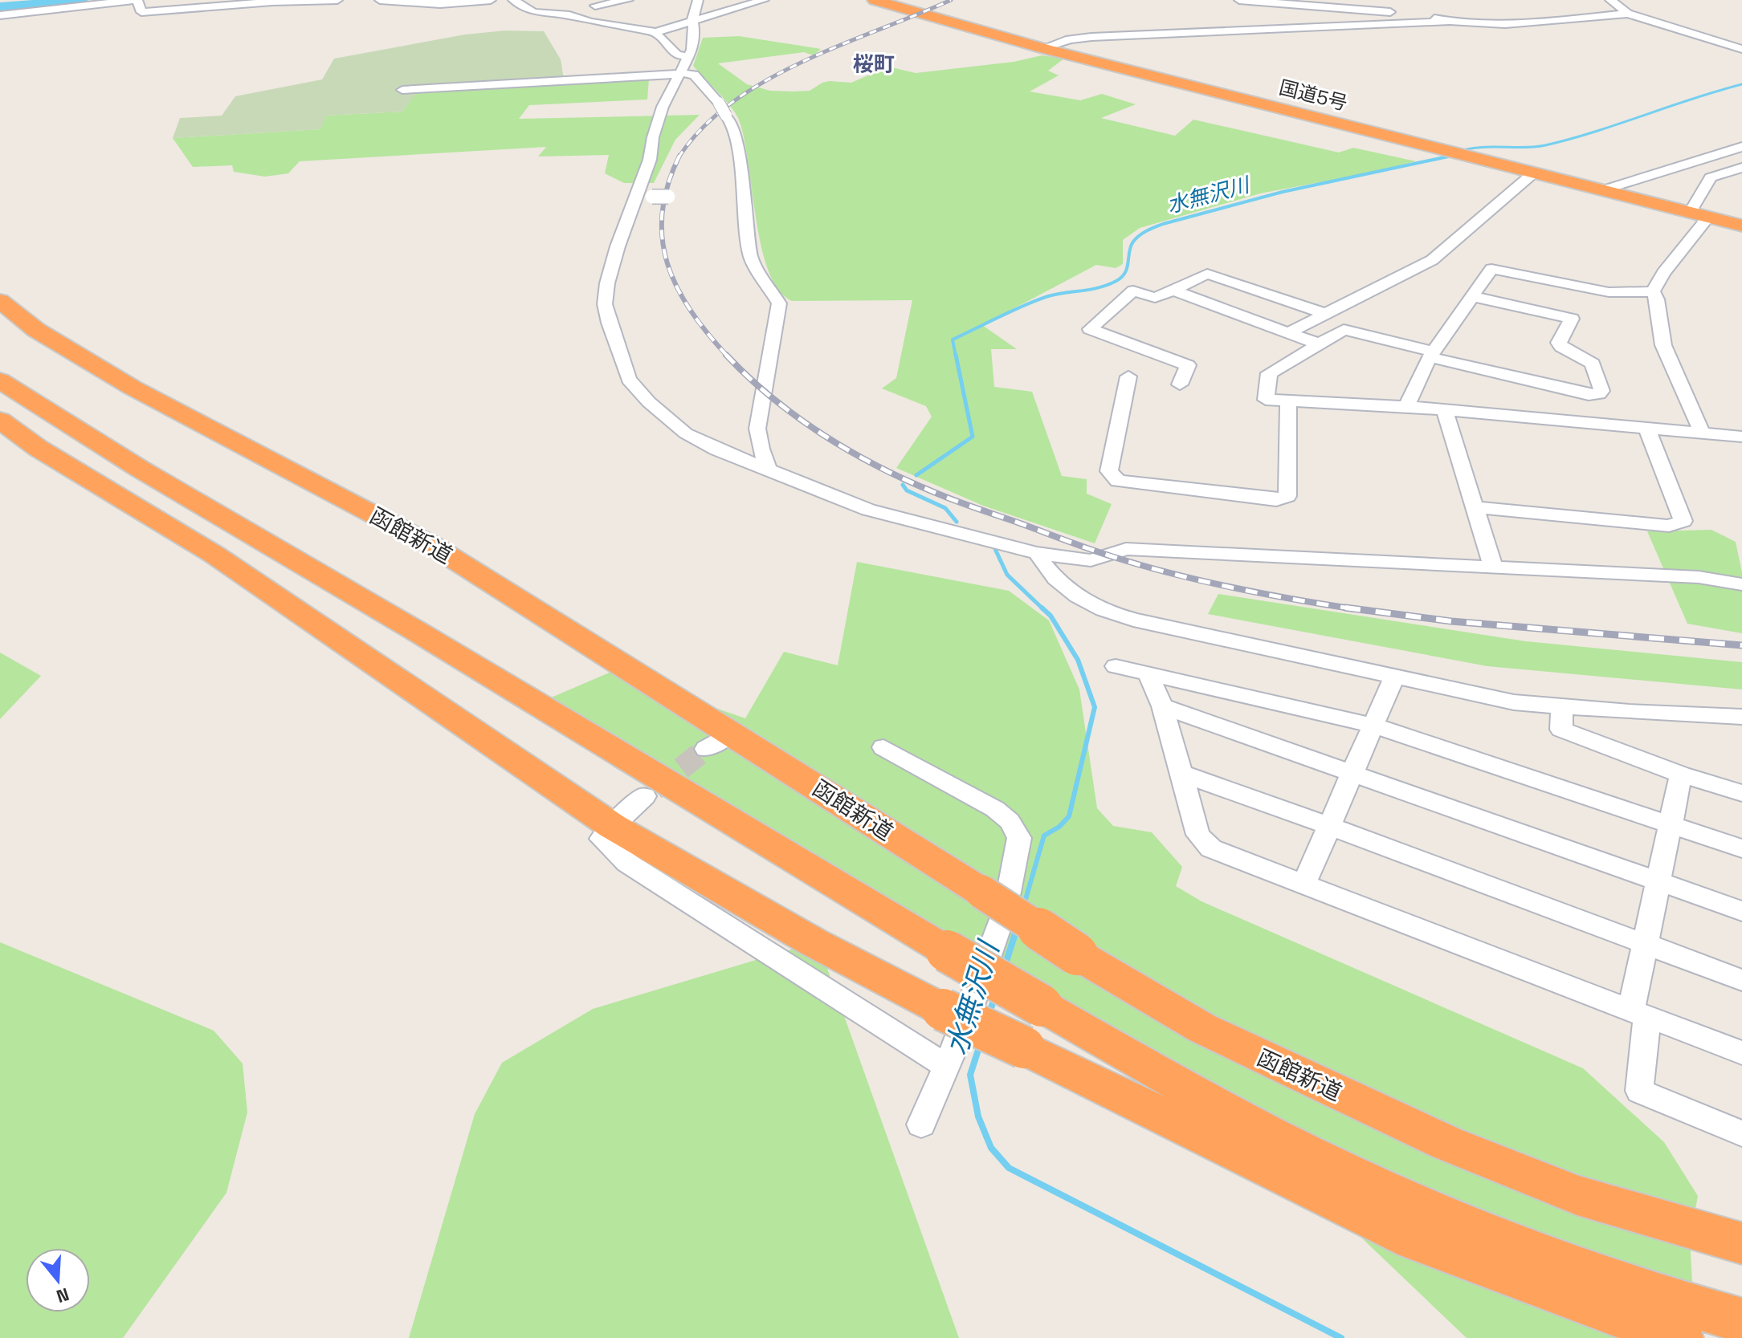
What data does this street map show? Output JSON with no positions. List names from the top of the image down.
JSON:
{
  "streets": {
    "highway": ["国道5号", "函館新道"]
  },
  "districts": ["桜町"],
  "water": ["水無沢川"],
  "north": "bottom"
}
